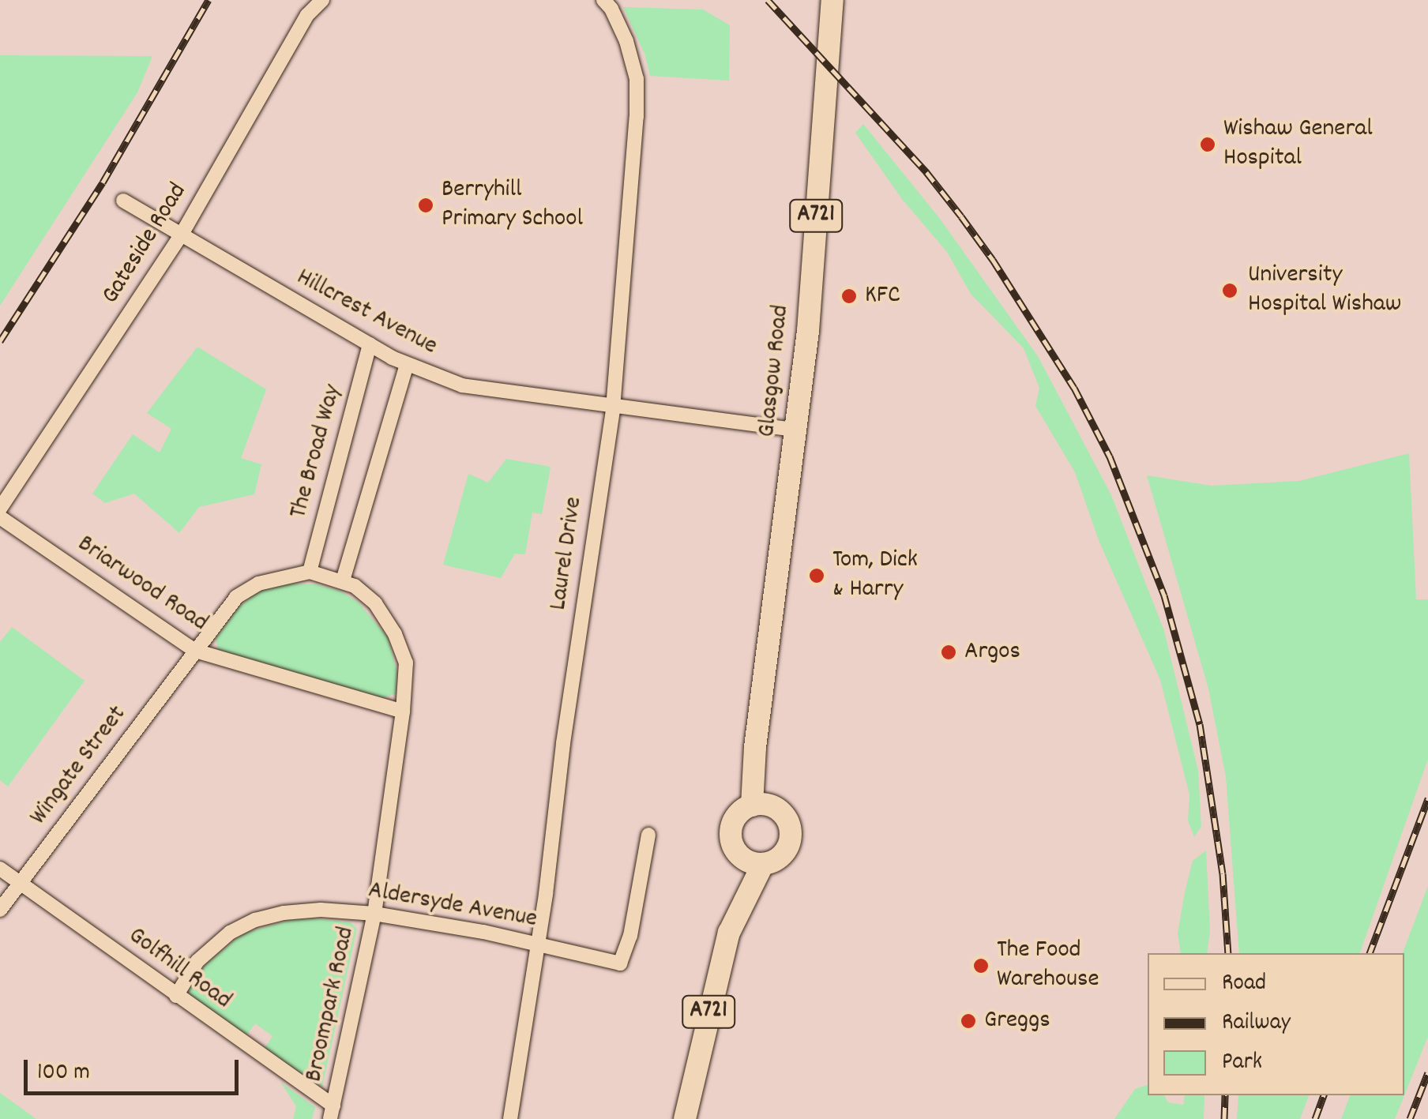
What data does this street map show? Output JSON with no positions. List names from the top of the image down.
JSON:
{
  "streets": {
    "main road": ["A721", "Glasgow Road"],
    "street": [
      "Gateside Road",
      "Hillcrest Avenue",
      "The Broad Way",
      "Laurel Drive",
      "Briarwood Road",
      "Wingate Street",
      "Aldersyde Avenue",
      "Golfhill Road",
      "Broompark Road"
    ]
  },
  "crossings": [
    ["A721", "Glasgow Road"],
    ["Gateside Road", "Hillcrest Avenue"],
    ["Hillcrest Avenue", "Glasgow Road"],
    ["Hillcrest Avenue", "The Broad Way"],
    ["Hillcrest Avenue", "Laurel Drive"],
    ["Laurel Drive", "Aldersyde Avenue"],
    ["Briarwood Road", "Wingate Street"],
    ["Briarwood Road", "Broompark Road"],
    ["Wingate Street", "Golfhill Road"],
    ["Aldersyde Avenue", "Golfhill Road"],
    ["Aldersyde Avenue", "Broompark Road"],
    ["Golfhill Road", "Broompark Road"]
  ],
  "places": [
    "Wishaw General Hospital",
    "Berryhill Primary School",
    "University Hospital Wishaw",
    "KFC",
    "Tom, Dick & Harry",
    "Argos",
    "The Food Warehouse",
    "Greggs"
  ],
  "legend": ["Road", "Railway", "Park"],
  "scale_bar": "100 m"
}
